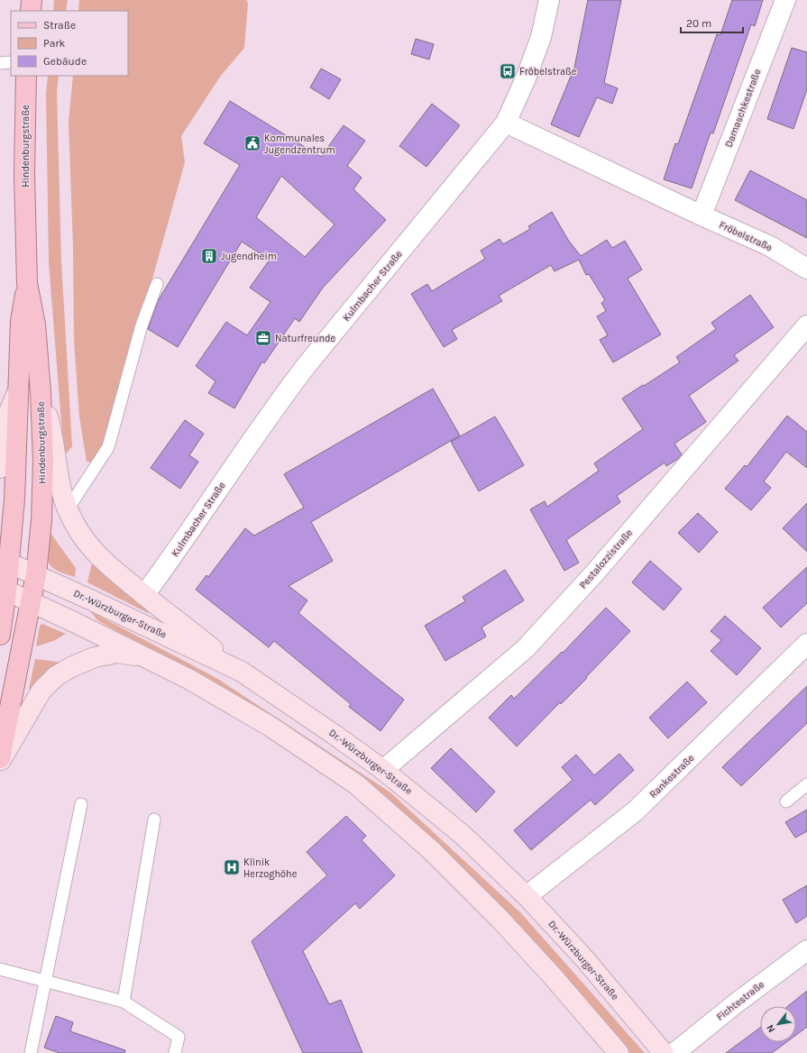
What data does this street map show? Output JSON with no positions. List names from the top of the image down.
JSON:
{
  "streets": {
    "main road": ["Hindenburgstraße", "Dr.-Würzburger-Straße"],
    "street": [
      "Damaschkestraße",
      "Fröbelstraße",
      "Kulmbacher Straße",
      "Pestalozzistraße",
      "Rankestraße",
      "Fichtestraße"
    ]
  },
  "crossings": [
    ["Damaschkestraße", "Fröbelstraße"],
    ["Hindenburgstraße", "Dr.-Würzburger-Straße"],
    ["Fröbelstraße", "Kulmbacher Straße"],
    ["Pestalozzistraße", "Dr.-Würzburger-Straße"],
    ["Dr.-Würzburger-Straße", "Rankestraße"]
  ],
  "places": {
    "bus stop": ["Fröbelstraße"],
    "public building": ["Kommunales Jugendzentrum"],
    "building": ["Jugendheim"],
    "office": ["Naturfreunde"],
    "hospital": ["Klinik Herzoghöhe"]
  },
  "legend": ["Straße", "Park", "Gebäude"],
  "scale_bar": "20 m",
  "north": "bottom left"
}
